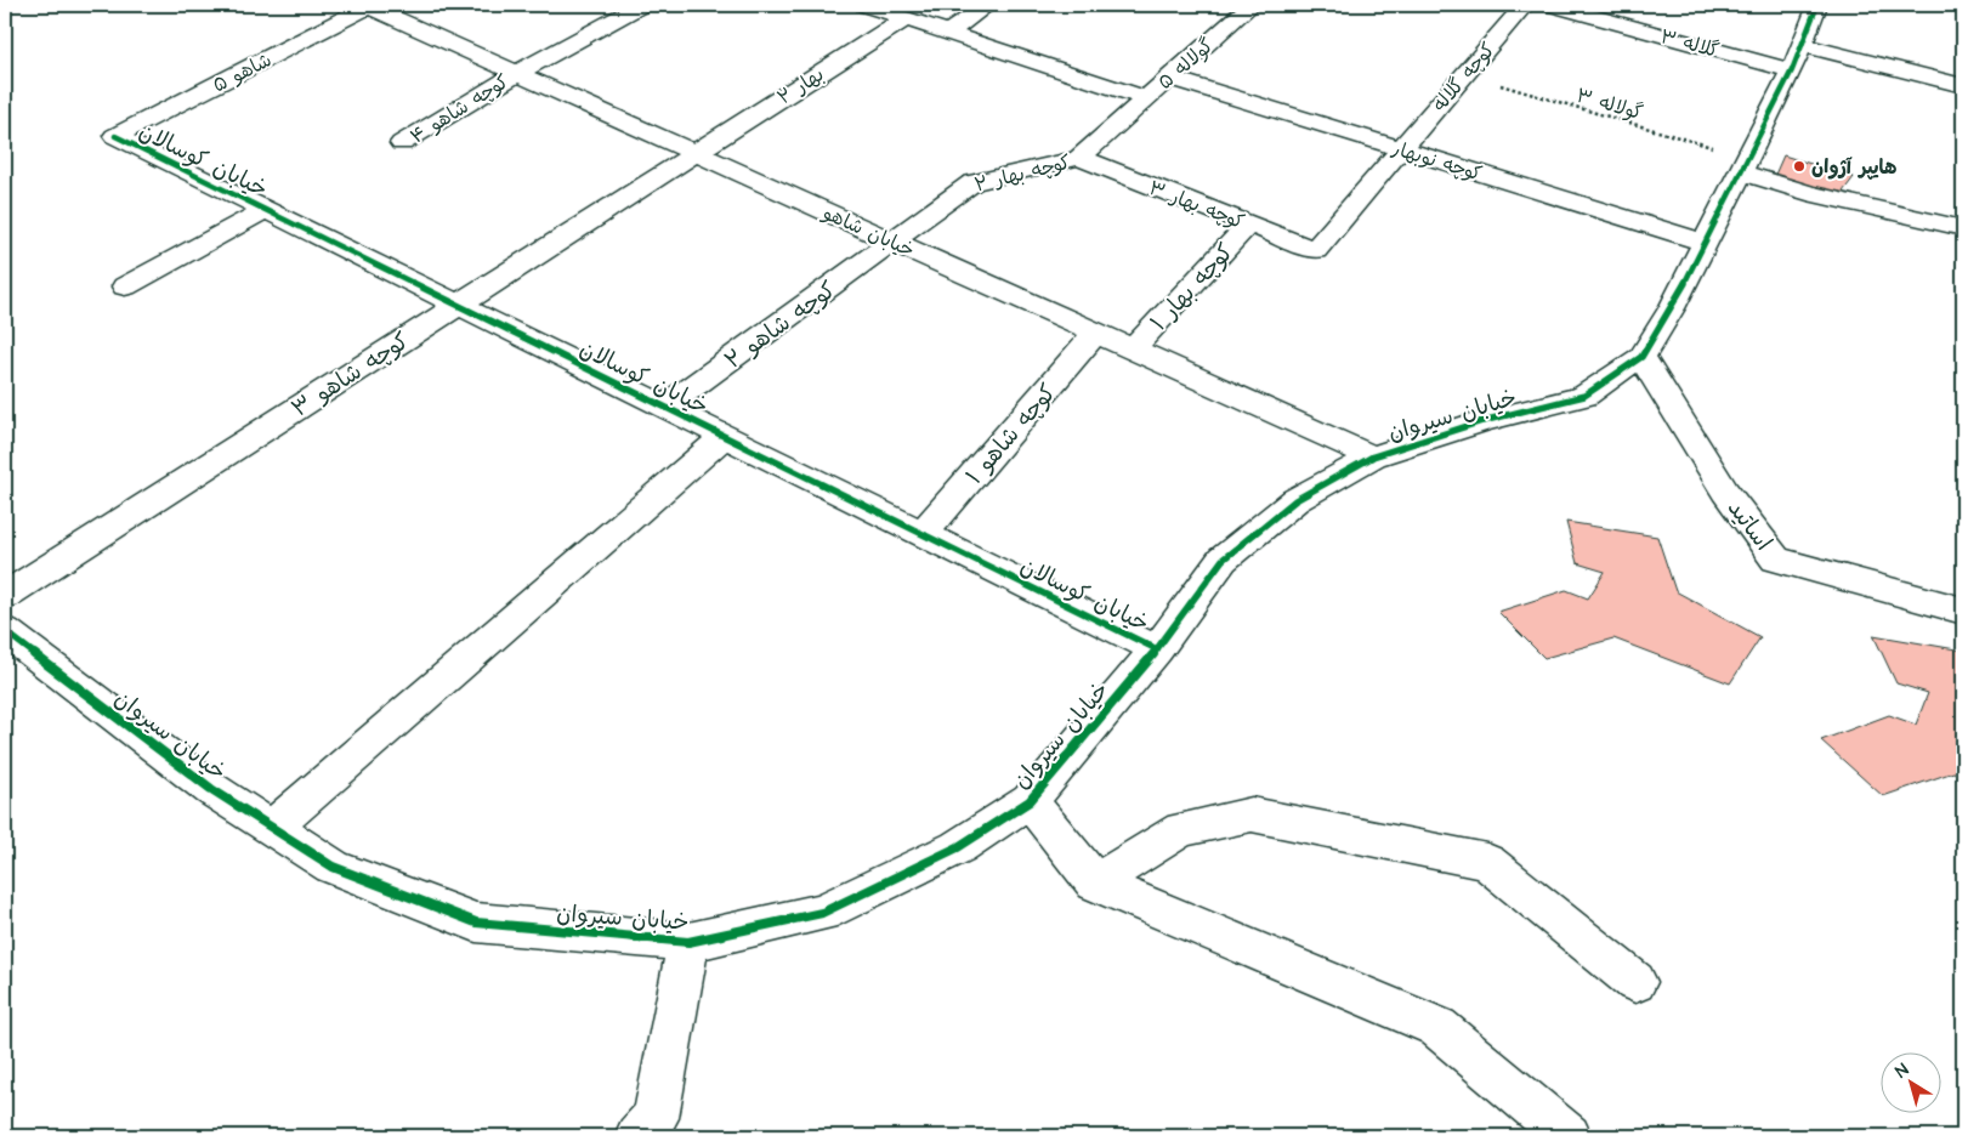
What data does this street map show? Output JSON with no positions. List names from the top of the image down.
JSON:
{
  "streets": {
    "street": [
      "گلاله ۳",
      "گولاله ۵",
      "شاهو ۵",
      "کوچه گلاله",
      "بهار ۲",
      "کوچه شاهو ۴",
      "خیابان کوسالان",
      "کوچه نوبهار",
      "کوچه بهار ۲",
      "کوچه بهار ۳",
      "خیابان شاهو",
      "کوچه بهار ۱",
      "کوچه شاهو ۲",
      "کوچه شاهو ۳",
      "خیابان سیروان",
      "کوچه شاهو ۱",
      "اساتید"
    ],
    "path": ["گولاله ۳"]
  },
  "crossings": [
    ["گلاله ۳", "خیابان سیروان"],
    ["گولاله ۵", "کوچه نوبهار"],
    ["گولاله ۵", "کوچه بهار ۲"],
    ["شاهو ۵", "خیابان کوسالان"],
    ["شاهو ۵", "خیابان شاهو"],
    ["کوچه گلاله", "گولاله ۳"],
    ["کوچه گلاله", "کوچه نوبهار"],
    ["کوچه گلاله", "کوچه بهار ۳"],
    ["بهار ۲", "خیابان شاهو"],
    ["بهار ۲", "کوچه شاهو ۳"],
    ["گولاله ۳", "خیابان سیروان"],
    ["کوچه شاهو ۴", "خیابان شاهو"],
    ["خیابان کوسالان", "کوچه شاهو ۲"],
    ["خیابان کوسالان", "کوچه شاهو ۳"],
    ["خیابان کوسالان", "خیابان سیروان"],
    ["خیابان کوسالان", "کوچه شاهو ۱"],
    ["کوچه نوبهار", "کوچه بهار ۳"],
    ["کوچه نوبهار", "خیابان سیروان"],
    ["کوچه بهار ۲", "کوچه بهار ۳"],
    ["کوچه بهار ۲", "خیابان شاهو"],
    ["کوچه بهار ۲", "کوچه شاهو ۲"],
    ["کوچه بهار ۳", "کوچه بهار ۱"],
    ["خیابان شاهو", "کوچه بهار ۱"],
    ["خیابان شاهو", "کوچه شاهو ۲"],
    ["خیابان شاهو", "کوچه شاهو ۳"],
    ["خیابان شاهو", "خیابان سیروان"],
    ["خیابان شاهو", "کوچه شاهو ۱"],
    ["خیابان سیروان", "اساتید"]
  ],
  "places": ["هایپر آژوان"],
  "north": "top left"
}
